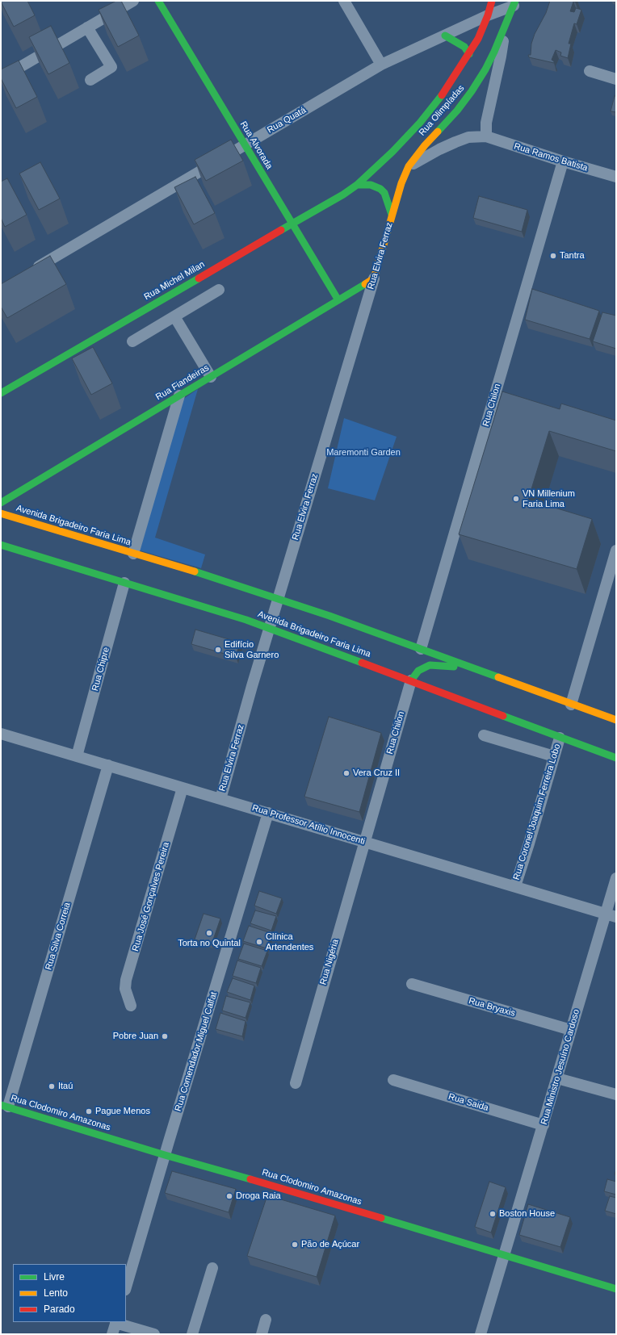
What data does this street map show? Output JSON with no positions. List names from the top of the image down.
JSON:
{
  "streets": {
    "street": [
      "Rua Olimpíadas",
      "Rua Quatá",
      "Rua Alvorada",
      "Rua Ramos Batista",
      "Rua Elvira Ferraz",
      "Rua Michel Milan",
      "Rua Fiandeiras",
      "Rua Chilon",
      "Avenida Brigadeiro Faria Lima",
      "Rua Chipre",
      "Rua Coronel Joaquim Ferreira Lobo",
      "Rua Professor Atílio Innocenti",
      "Rua José Gonçalves Pereira",
      "Rua Silva Correia",
      "Rua Nigéria",
      "Rua Bryaxis",
      "Rua Comendador Miguel Calfat",
      "Rua Ministro Jesuíno Cardoso",
      "Rua Saida",
      "Rua Clodomiro Amazonas"
    ]
  },
  "crossings": [
    ["Rua Olimpíadas", "Rua Quatá"],
    ["Rua Olimpíadas", "Rua Ramos Batista"],
    ["Rua Olimpíadas", "Rua Elvira Ferraz"],
    ["Rua Olimpíadas", "Rua Michel Milan"],
    ["Rua Quatá", "Rua Alvorada"],
    ["Rua Alvorada", "Rua Michel Milan"],
    ["Rua Alvorada", "Rua Fiandeiras"],
    ["Rua Ramos Batista", "Rua Chilon"],
    ["Rua Elvira Ferraz", "Rua Fiandeiras"],
    ["Rua Elvira Ferraz", "Avenida Brigadeiro Faria Lima"],
    ["Rua Elvira Ferraz", "Rua Professor Atílio Innocenti"],
    ["Rua Chilon", "Avenida Brigadeiro Faria Lima"],
    ["Rua Chilon", "Rua Professor Atílio Innocenti"],
    ["Rua Chilon", "Rua Nigéria"],
    ["Avenida Brigadeiro Faria Lima", "Rua Chipre"],
    ["Avenida Brigadeiro Faria Lima", "Rua Coronel Joaquim Ferreira Lobo"],
    ["Rua Chipre", "Rua Professor Atílio Innocenti"],
    ["Rua Coronel Joaquim Ferreira Lobo", "Rua Professor Atílio Innocenti"],
    ["Rua Professor Atílio Innocenti", "Rua José Gonçalves Pereira"],
    ["Rua Professor Atílio Innocenti", "Rua Silva Correia"],
    ["Rua Professor Atílio Innocenti", "Rua Nigéria"],
    ["Rua Professor Atílio Innocenti", "Rua Comendador Miguel Calfat"],
    ["Rua Professor Atílio Innocenti", "Rua Ministro Jesuíno Cardoso"],
    ["Rua Silva Correia", "Rua Clodomiro Amazonas"],
    ["Rua Bryaxis", "Rua Ministro Jesuíno Cardoso"],
    ["Rua Comendador Miguel Calfat", "Rua Clodomiro Amazonas"],
    ["Rua Ministro Jesuíno Cardoso", "Rua Saida"],
    ["Rua Ministro Jesuíno Cardoso", "Rua Clodomiro Amazonas"]
  ],
  "parks": ["Maremonti Garden"],
  "places": [
    "Tantra",
    "VN Millenium Faria Lima",
    "Edifício Silva Garnero",
    "Vera Cruz II",
    "Torta no Quintal",
    "Clínica Artendentes",
    "Pobre Juan",
    "Itaú",
    "Pague Menos",
    "Droga Raia",
    "Boston House",
    "Pão de Açúcar"
  ],
  "legend": ["Livre", "Lento", "Parado"]
}
